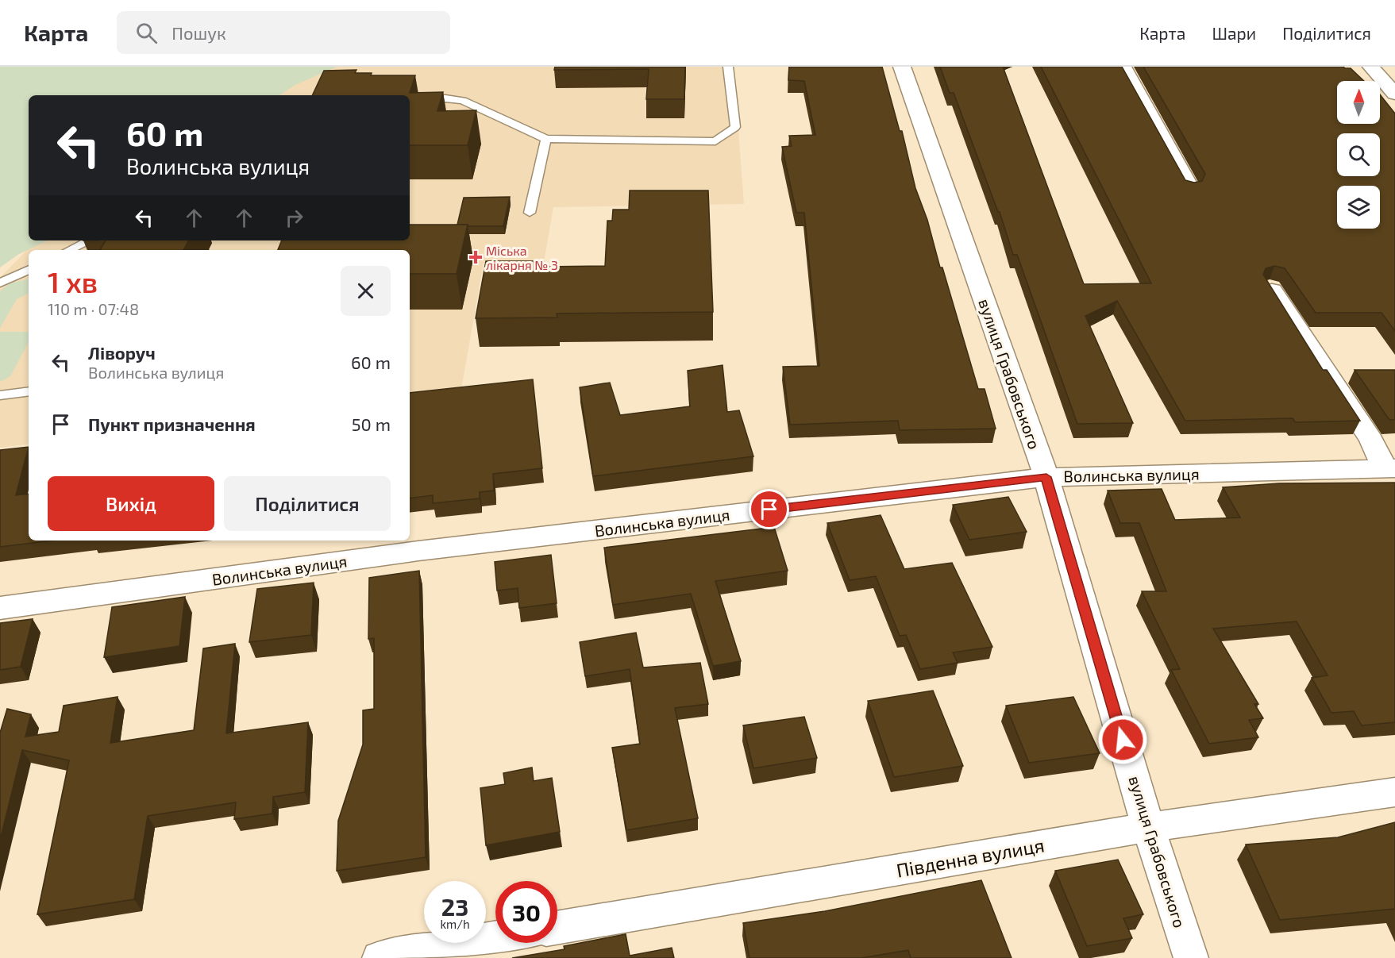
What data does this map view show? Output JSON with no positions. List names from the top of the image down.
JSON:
{
  "streets": {
    "street": ["вулиця Грабовського", "Волинська вулиця", "Південна вулиця"]
  },
  "crossings": [
    ["вулиця Грабовського", "Волинська вулиця"],
    ["вулиця Грабовського", "Південна вулиця"]
  ],
  "places": {
    "health": ["Міська лікарня № 3"]
  },
  "north": "top",
  "page": {
    "header": "Карта",
    "search": "Пошук",
    "nav": ["Карта", "Шари", "Поділитися"],
    "turn": ["60 m", "Волинська вулиця"],
    "heading": ["1 хв", "110 m · 07:48"],
    "list": [
      {
        "name": "Ліворуч",
        "note": "Волинська вулиця",
        "value": "60 m"
      },
      {
        "name": "Пункт призначення",
        "value": "50 m"
      }
    ],
    "buttons": ["Вихід", "Поділитися"],
    "speed": "23 km/h",
    "limit": "30"
  }
}
